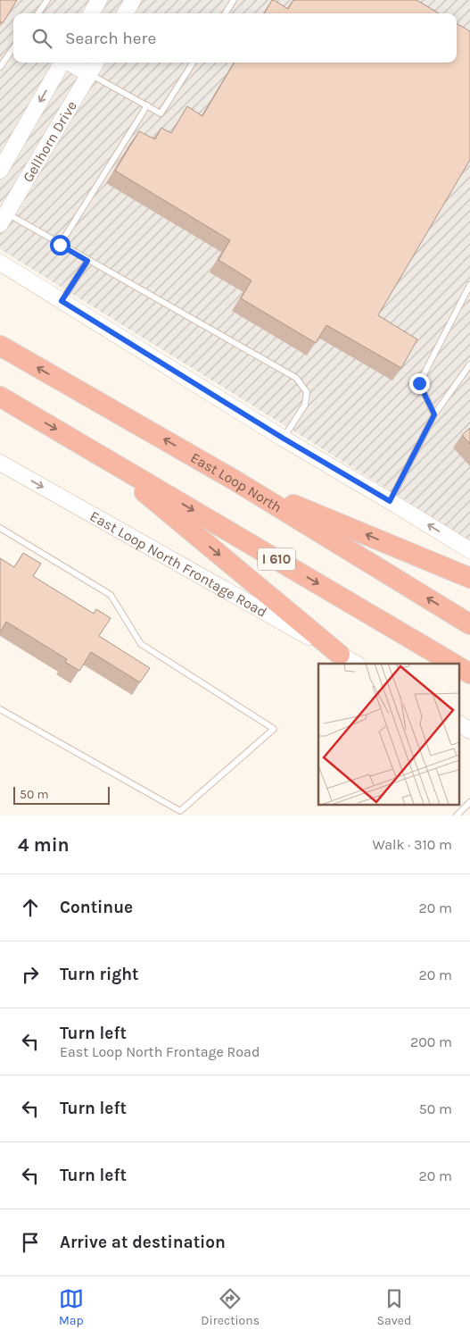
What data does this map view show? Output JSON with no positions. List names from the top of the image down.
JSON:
{
  "streets": {
    "highway": ["East Loop North", "I 610"],
    "main road": ["Gellhorn Drive", "East Loop North Frontage Road"]
  },
  "one_way": ["East Loop North Frontage Road"],
  "scale_bar": "50 m",
  "page": {
    "search": "Search here",
    "scale": "50 m",
    "heading": ["4 min", "Walk · 310 m"],
    "list": [
      ["Continue", "20 m"],
      ["Turn right", "20 m"],
      ["Turn left", "East Loop North Frontage Road", "200 m"],
      ["Turn left", "50 m"],
      ["Turn left", "20 m"],
      "Arrive at destination"
    ],
    "nav": ["Map", "Directions", "Saved"]
  }
}
